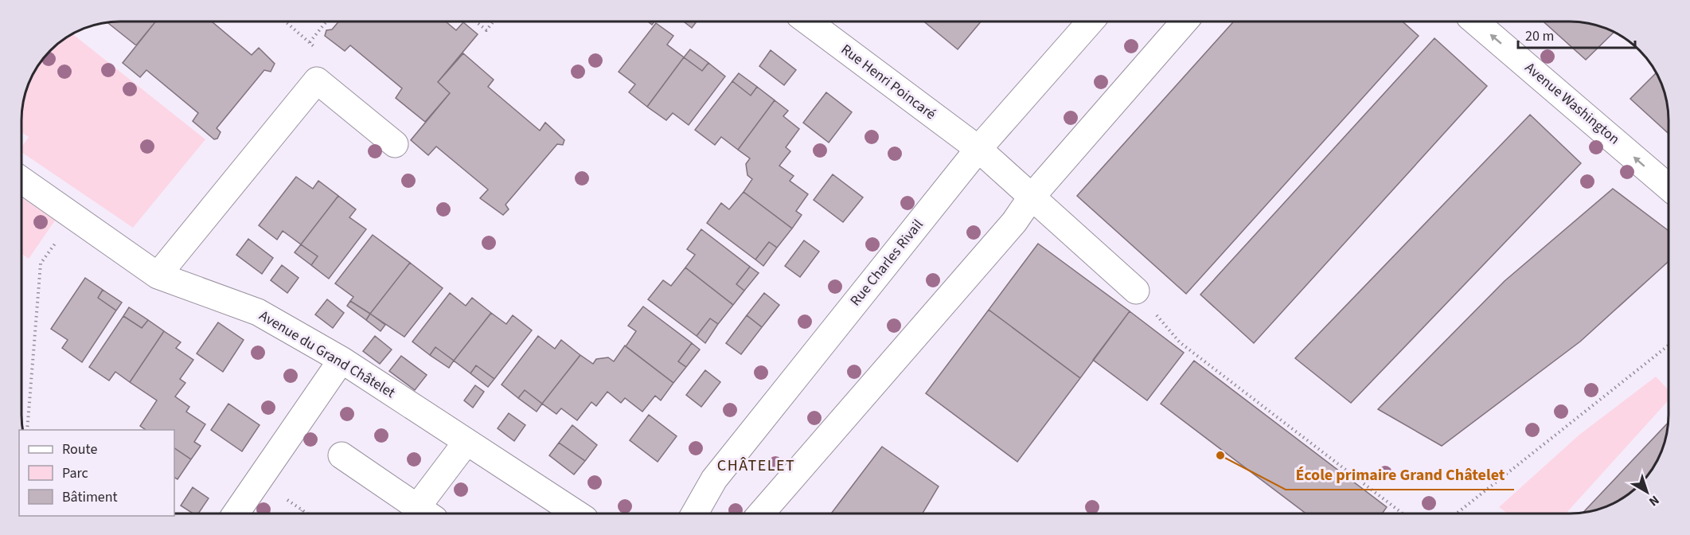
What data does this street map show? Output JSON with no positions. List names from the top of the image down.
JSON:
{
  "streets": {
    "street": [
      "Rue Henri Poincaré",
      "Avenue Washington",
      "Rue Charles Rivail",
      "Avenue du Grand Châtelet"
    ]
  },
  "crossings": [
    ["Rue Henri Poincaré", "Rue Charles Rivail"]
  ],
  "one_way": ["Avenue Washington"],
  "districts": ["CHÂTELET"],
  "places": ["École primaire Grand Châtelet"],
  "legend": ["Route", "Parc", "Bâtiment"],
  "scale_bar": "20 m",
  "north": "bottom right"
}
